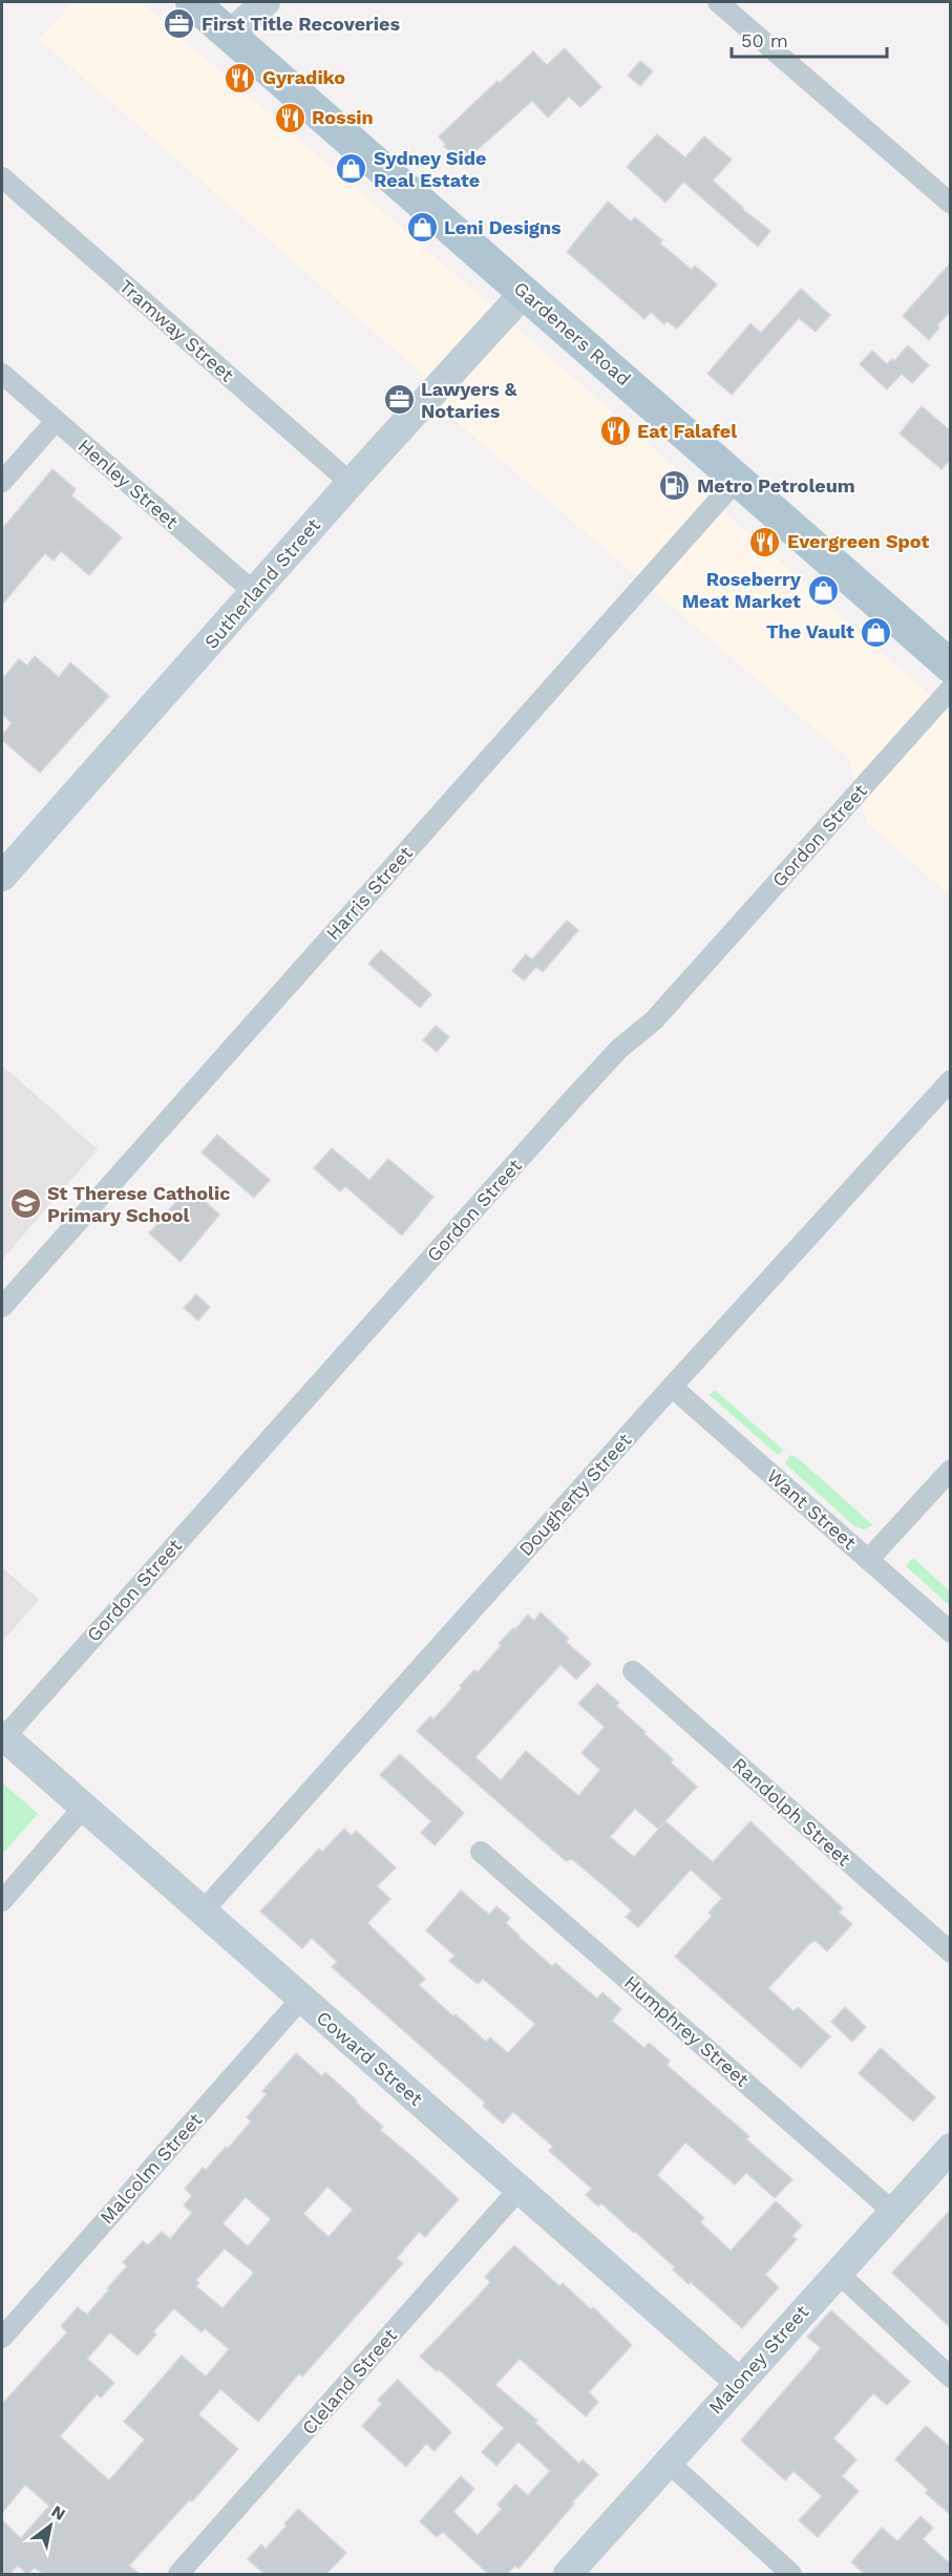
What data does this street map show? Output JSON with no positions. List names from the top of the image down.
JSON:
{
  "streets": {
    "main road": ["Gardeners Road"],
    "street": [
      "Tramway Street",
      "Henley Street",
      "Sutherland Street",
      "Gordon Street",
      "Harris Street",
      "Dougherty Street",
      "Want Street",
      "Randolph Street",
      "Humphrey Street",
      "Coward Street",
      "Malcolm Street",
      "Maloney Street",
      "Cleland Street"
    ]
  },
  "crossings": [
    ["Tramway Street", "Sutherland Street"],
    ["Gardeners Road", "Sutherland Street"],
    ["Gardeners Road", "Harris Street"],
    ["Henley Street", "Sutherland Street"],
    ["Gordon Street", "Coward Street"],
    ["Dougherty Street", "Want Street"],
    ["Dougherty Street", "Coward Street"],
    ["Humphrey Street", "Maloney Street"],
    ["Coward Street", "Malcolm Street"],
    ["Coward Street", "Maloney Street"],
    ["Coward Street", "Cleland Street"]
  ],
  "places": {
    "office": ["First Title Recoveries", "Lawyers & Notaries"],
    "restaurant": [
      "Gyradiko",
      "Rossin",
      "Eat Falafel",
      "Evergreen Spot"
    ],
    "shop": [
      "Sydney Side Real Estate",
      "Leni Designs",
      "Roseberry Meat Market",
      "The Vault"
    ],
    "fuel station": ["Metro Petroleum"],
    "school or university": ["St Therese Catholic Primary School"]
  },
  "scale_bar": "50 m",
  "north": "top right"
}
